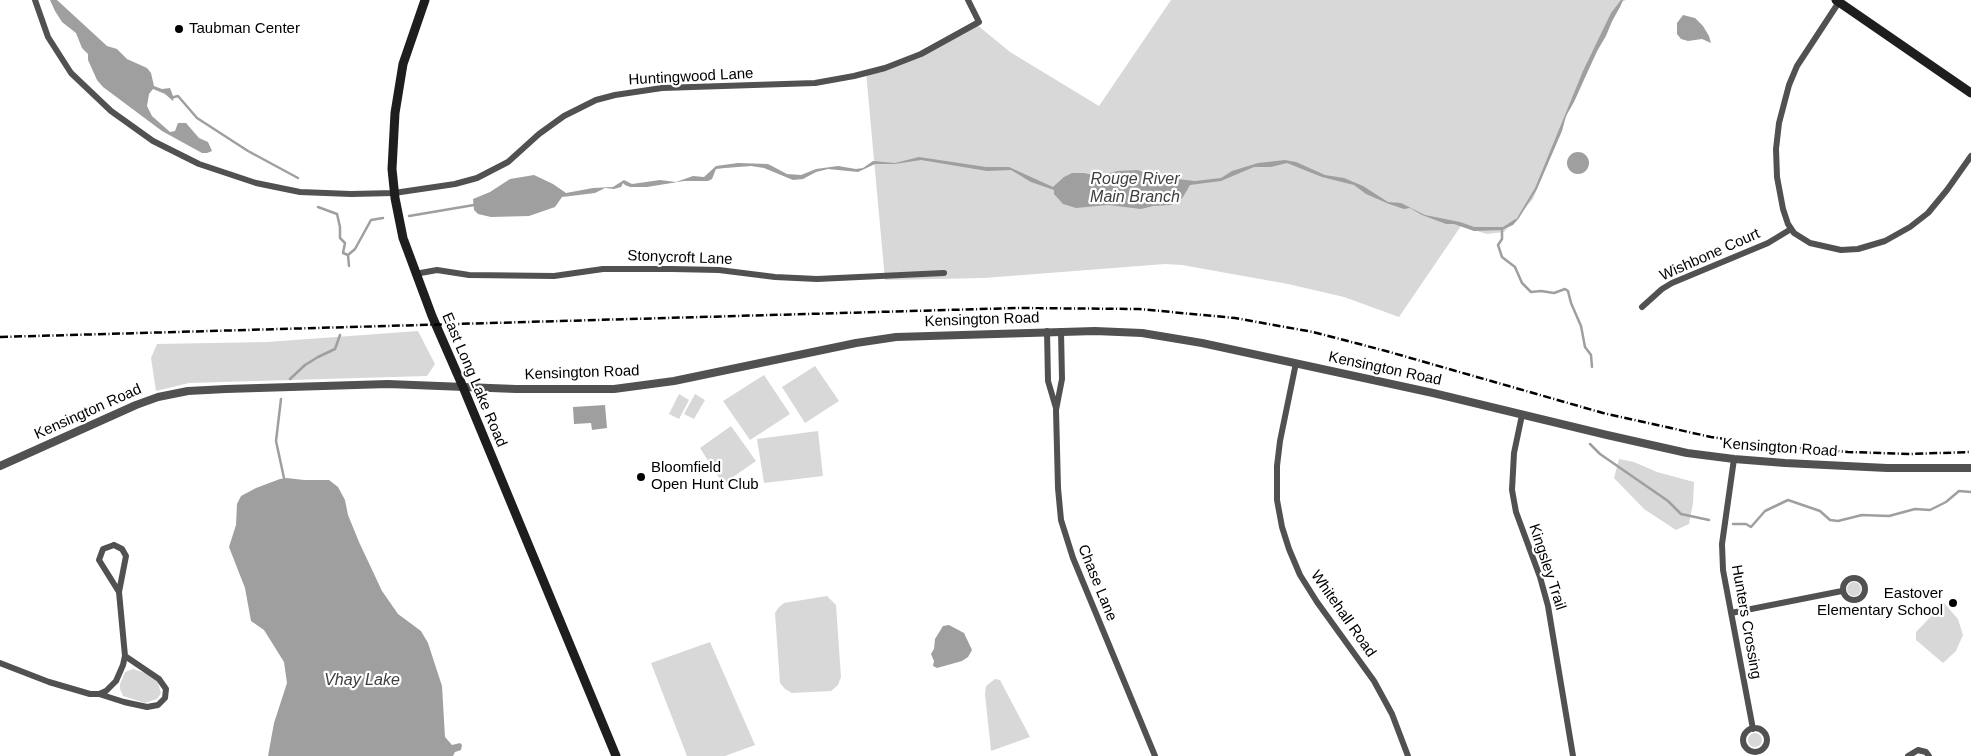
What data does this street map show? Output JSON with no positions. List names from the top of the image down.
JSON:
{
  "streets": {
    "main road": ["East Long Lake Road"],
    "street": [
      "Huntingwood Lane",
      "Wishbone Court",
      "Stonycroft Lane",
      "Kensington Road",
      "Kingsley Trail",
      "Chase Lane",
      "Whitehall Road",
      "Hunters Crossing"
    ]
  },
  "crossings": [
    ["Huntingwood Lane", "East Long Lake Road"],
    ["Stonycroft Lane", "East Long Lake Road"],
    ["Kensington Road", "East Long Lake Road"],
    ["Kensington Road", "Kingsley Trail"],
    ["Kensington Road", "Chase Lane"],
    ["Kensington Road", "Whitehall Road"],
    ["Kensington Road", "Hunters Crossing"]
  ],
  "water": ["Rouge River Main Branch", "Vhay Lake"],
  "places": ["Taubman Center", "Bloomfield Open Hunt Club", "Eastover Elementary School"]
}
